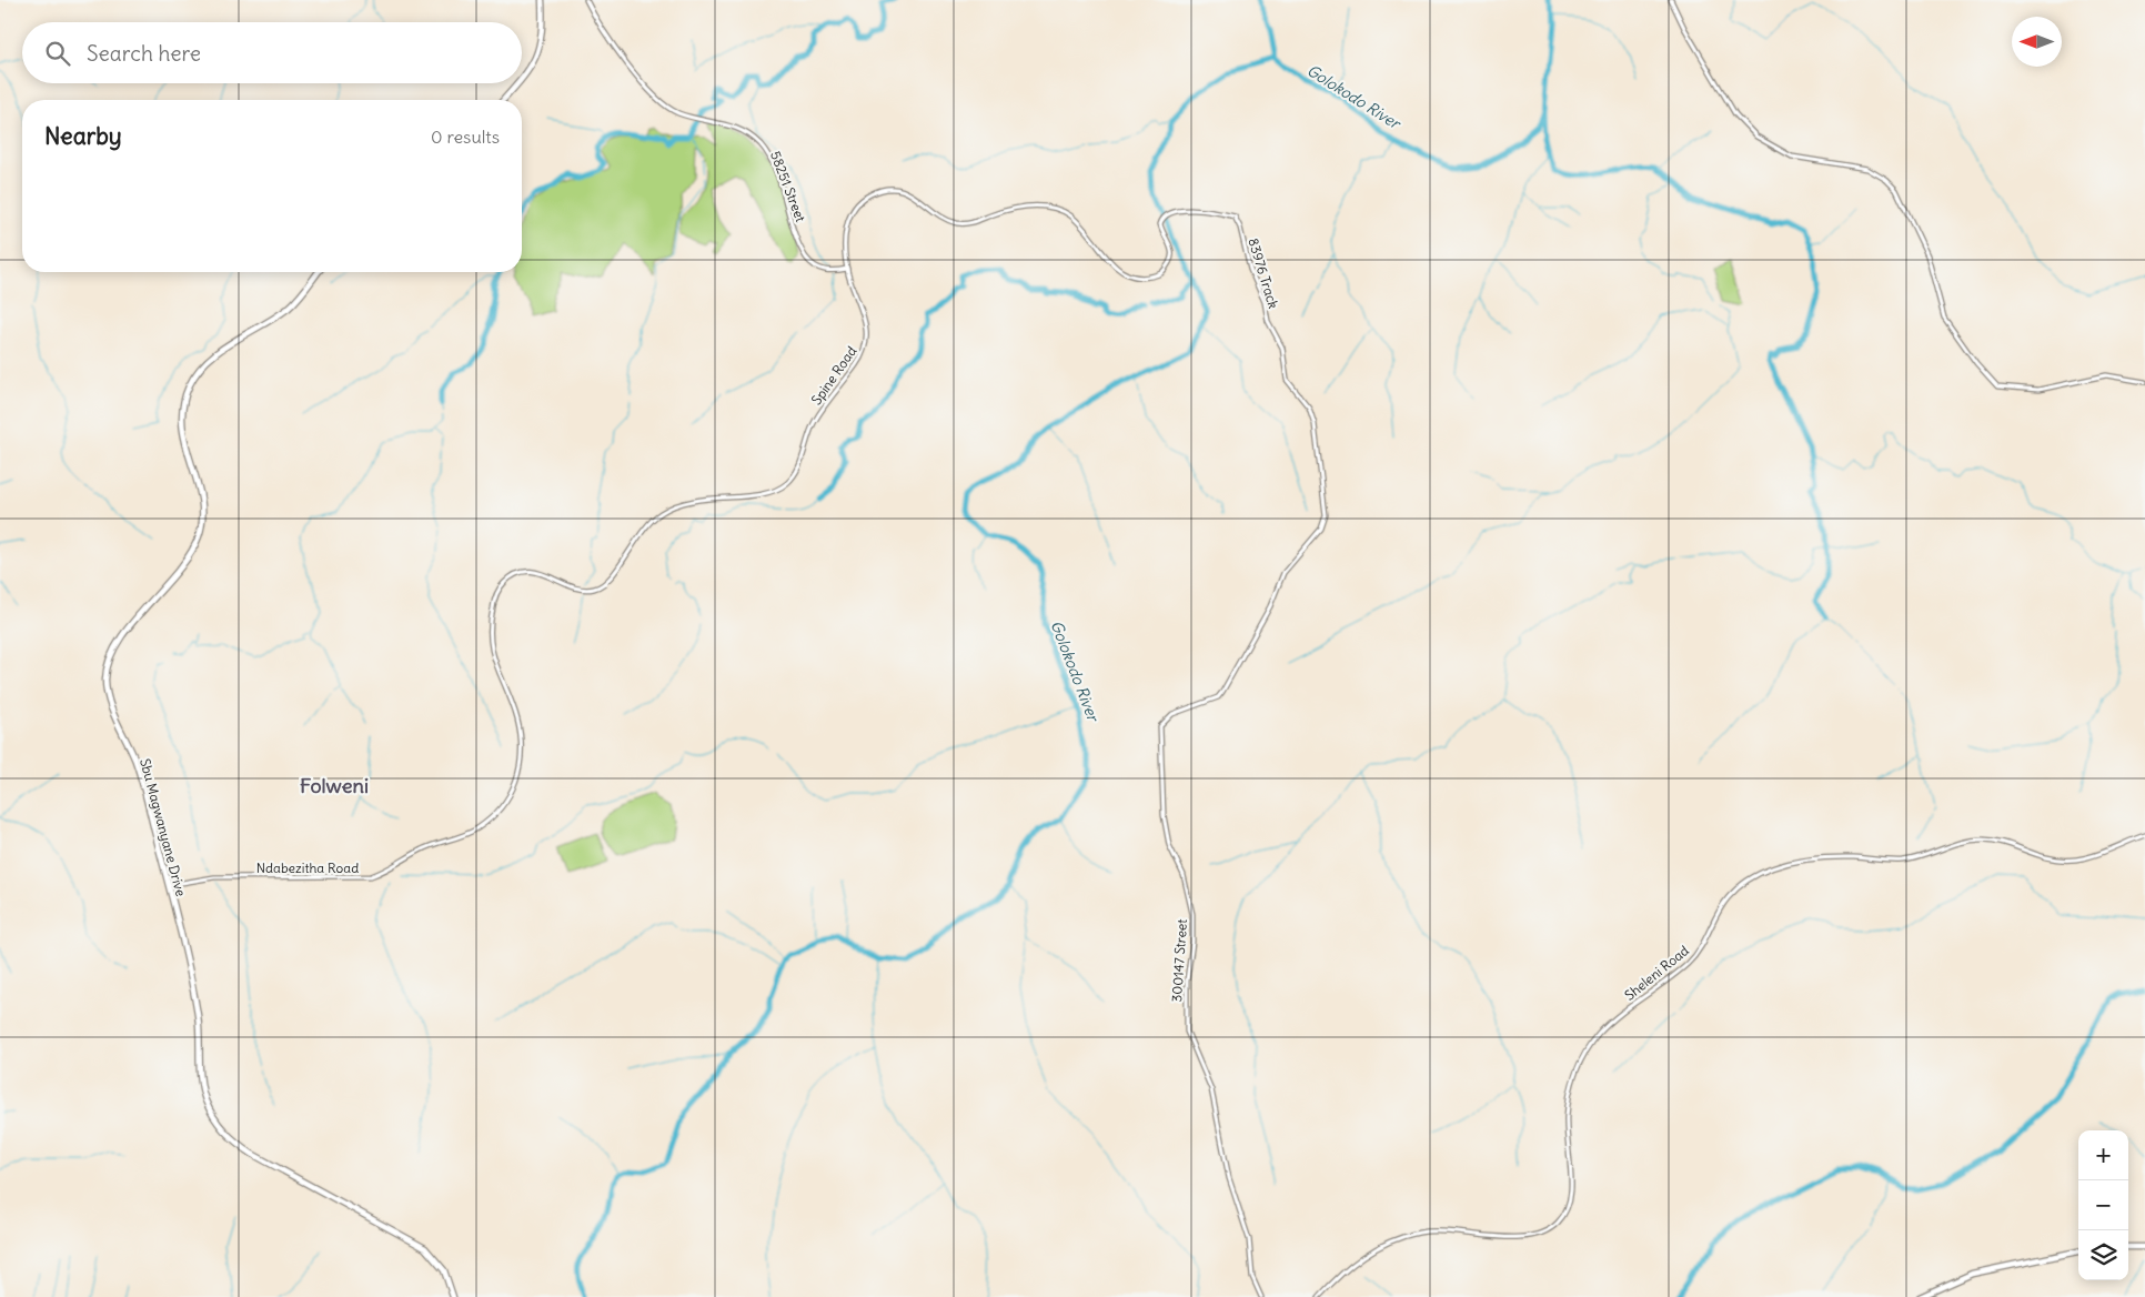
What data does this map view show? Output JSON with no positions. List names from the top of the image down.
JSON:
{
  "streets": {
    "main road": ["Sbu Magwanyane Drive"],
    "street": [
      "58251 Street",
      "83976 Track",
      "Spine Road",
      "Ndabezitha Road",
      "300147 Street",
      "Sheleni Road"
    ]
  },
  "crossings": [
    ["58251 Street", "Spine Road"],
    ["83976 Track", "Spine Road"],
    ["83976 Track", "300147 Street"],
    ["Spine Road", "Ndabezitha Road"],
    ["Sbu Magwanyane Drive", "Ndabezitha Road"]
  ],
  "districts": ["Folweni"],
  "water": ["Golokodo River"],
  "north": "left",
  "page": {
    "search": "Search here",
    "heading": ["Nearby", "0 results"],
    "map_buttons": ["+", "−"]
  }
}
